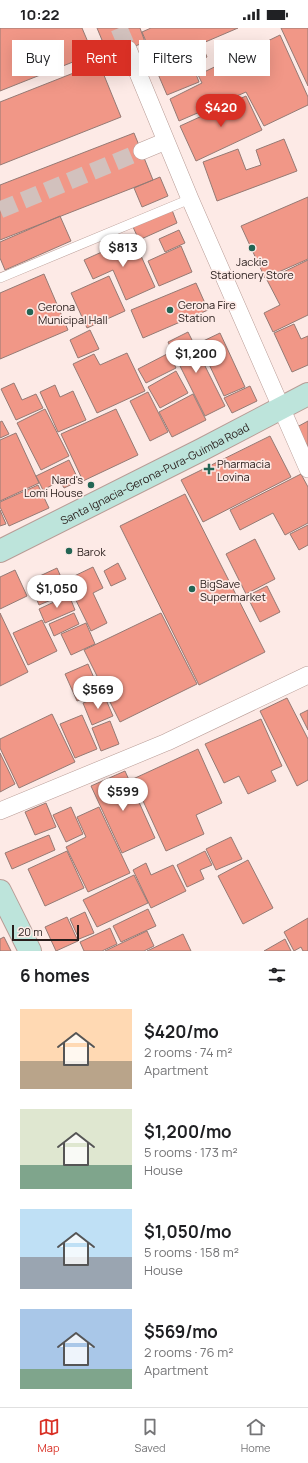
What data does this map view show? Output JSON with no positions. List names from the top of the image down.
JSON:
{
  "streets": {
    "main road": ["Santa Ignacia-Gerona-Pura-Guimba Road"]
  },
  "places": {
    "other": [
      "Jackie Stationery Store",
      "Gerona Fire Station",
      "Gerona Municipal Hall",
      "Nard's Lomi House",
      "Barok",
      "BigSave Supermarket"
    ],
    "health": ["Pharmacia Lovina"]
  },
  "scale_bar": "20 m",
  "page": {
    "status": "10:22",
    "chip": [
      "Buy",
      "Rent",
      "Filters",
      "New"
    ],
    "price": [
      "$420",
      "$813",
      "$1,200",
      "$1,050",
      "$569",
      "$599"
    ],
    "scale": "20 m",
    "heading": "6 homes",
    "list": [
      {
        "name": "$420/mo",
        "note": "2 rooms · 74 m² · Apartment"
      },
      {
        "name": "$1,200/mo",
        "note": "5 rooms · 173 m² · House"
      },
      {
        "name": "$1,050/mo",
        "note": "5 rooms · 158 m² · House"
      },
      {
        "name": "$569/mo",
        "note": "2 rooms · 76 m² · Apartment"
      }
    ],
    "tabs": ["Map", "Saved", "Home"]
  }
}
